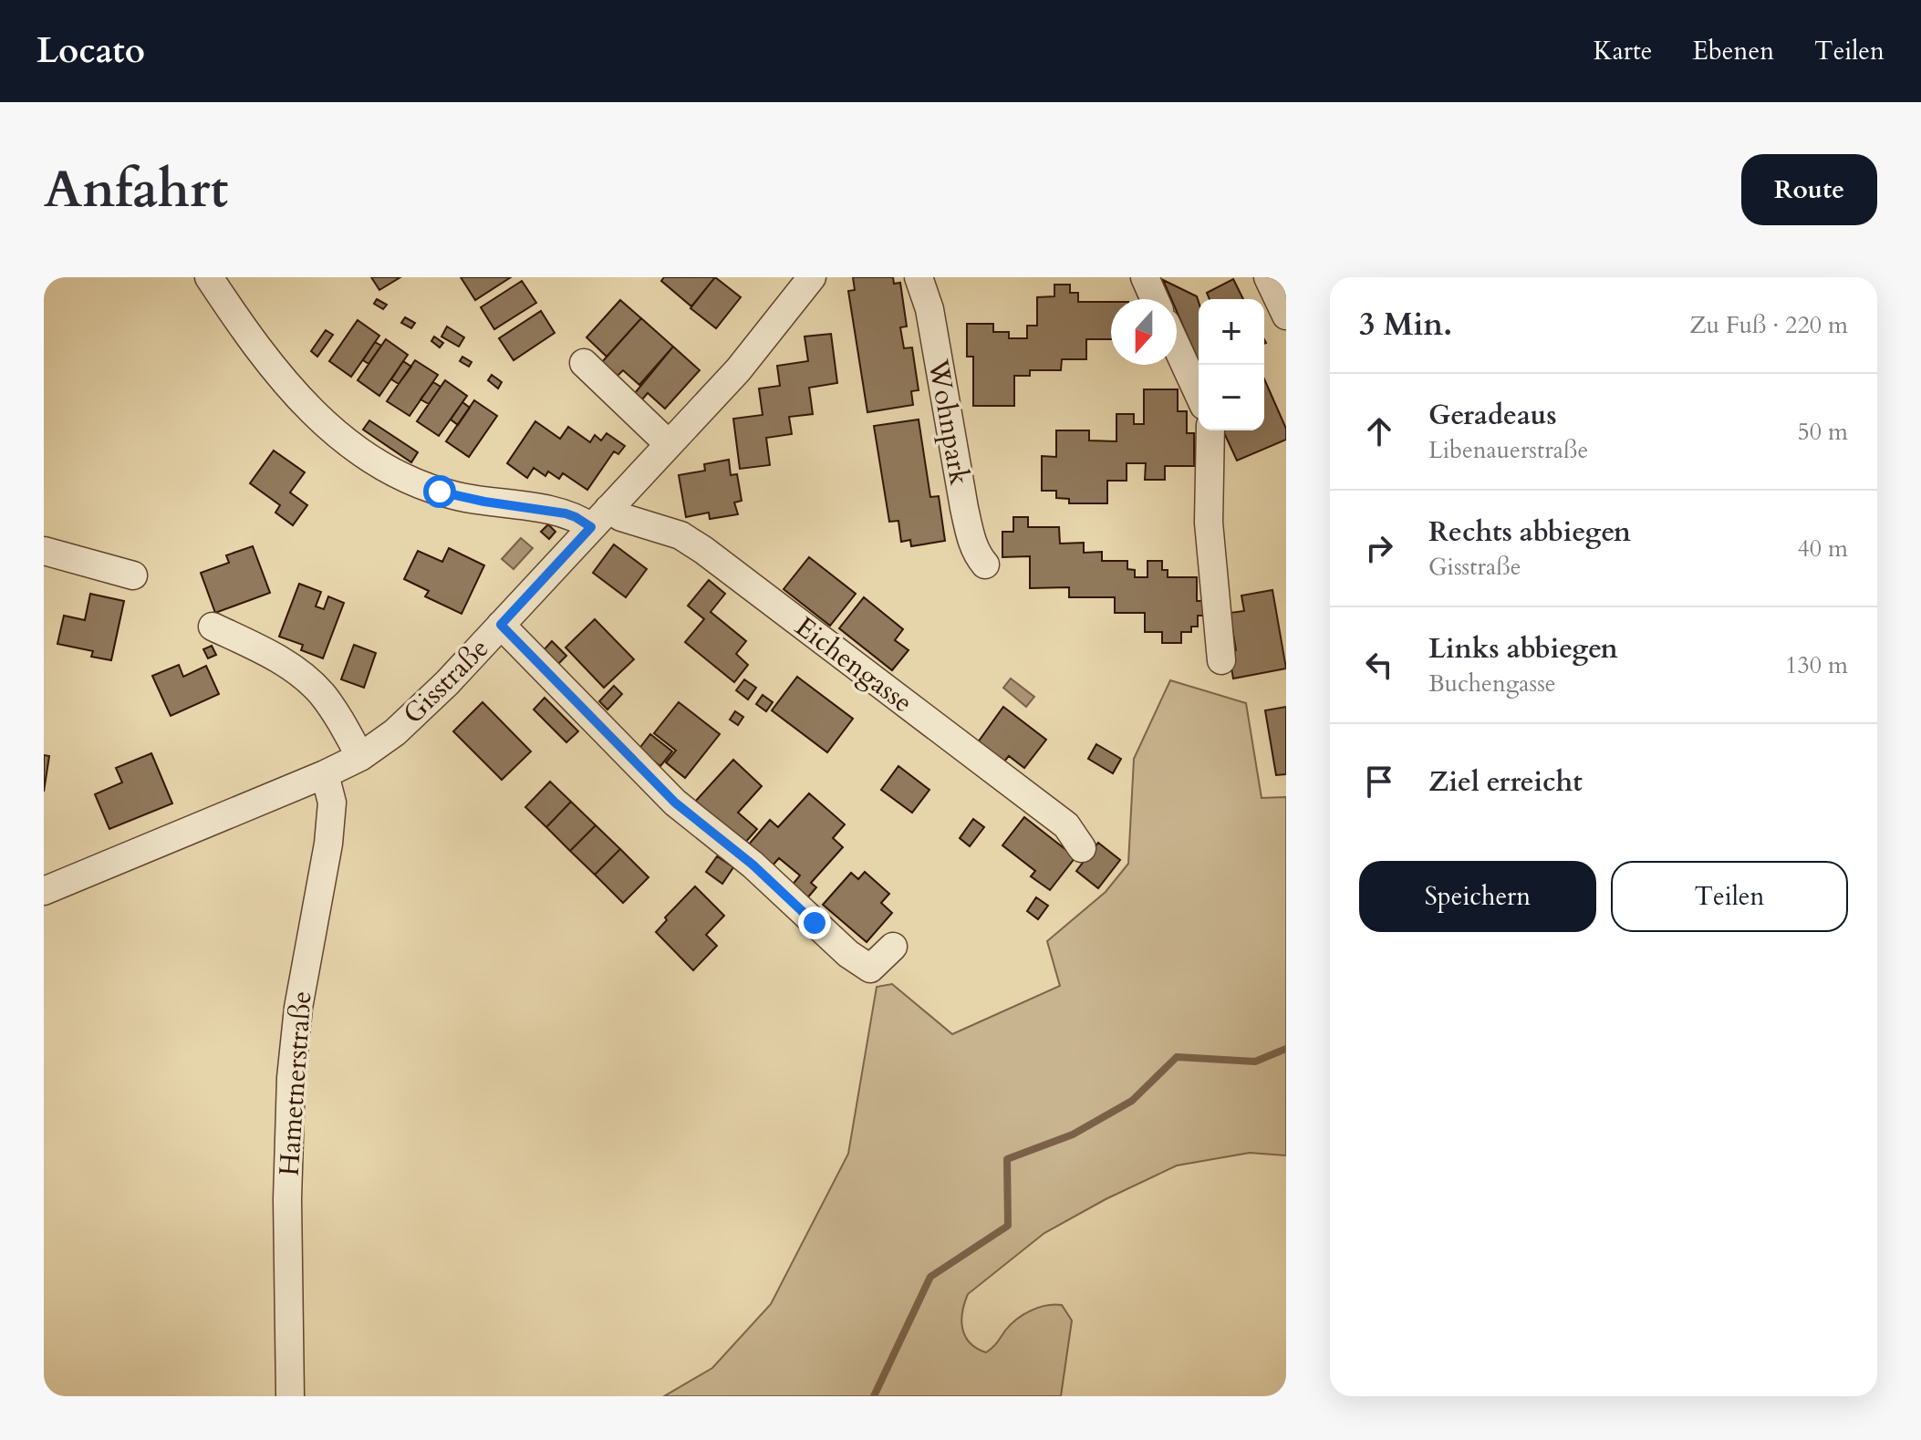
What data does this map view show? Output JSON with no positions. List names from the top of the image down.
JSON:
{
  "streets": {
    "street": [
      "Wohnpark",
      "Eichengasse",
      "Gisstraße",
      "Hametnerstraße"
    ]
  },
  "crossings": [
    ["Eichengasse", "Gisstraße"],
    ["Gisstraße", "Hametnerstraße"]
  ],
  "north": "bottom",
  "page": {
    "header": "Locato",
    "nav": ["Karte", "Ebenen", "Teilen"],
    "buttons": [
      "Route",
      ["Speichern", "Teilen"]
    ],
    "title": "Anfahrt",
    "heading": ["3 Min.", "Zu Fuß · 220 m"],
    "map_buttons": ["+", "−"],
    "list": [
      ["Geradeaus", "Libenauerstraße", "50 m"],
      ["Rechts abbiegen", "Gisstraße", "40 m"],
      ["Links abbiegen", "Buchengasse", "130 m"],
      "Ziel erreicht"
    ]
  }
}
